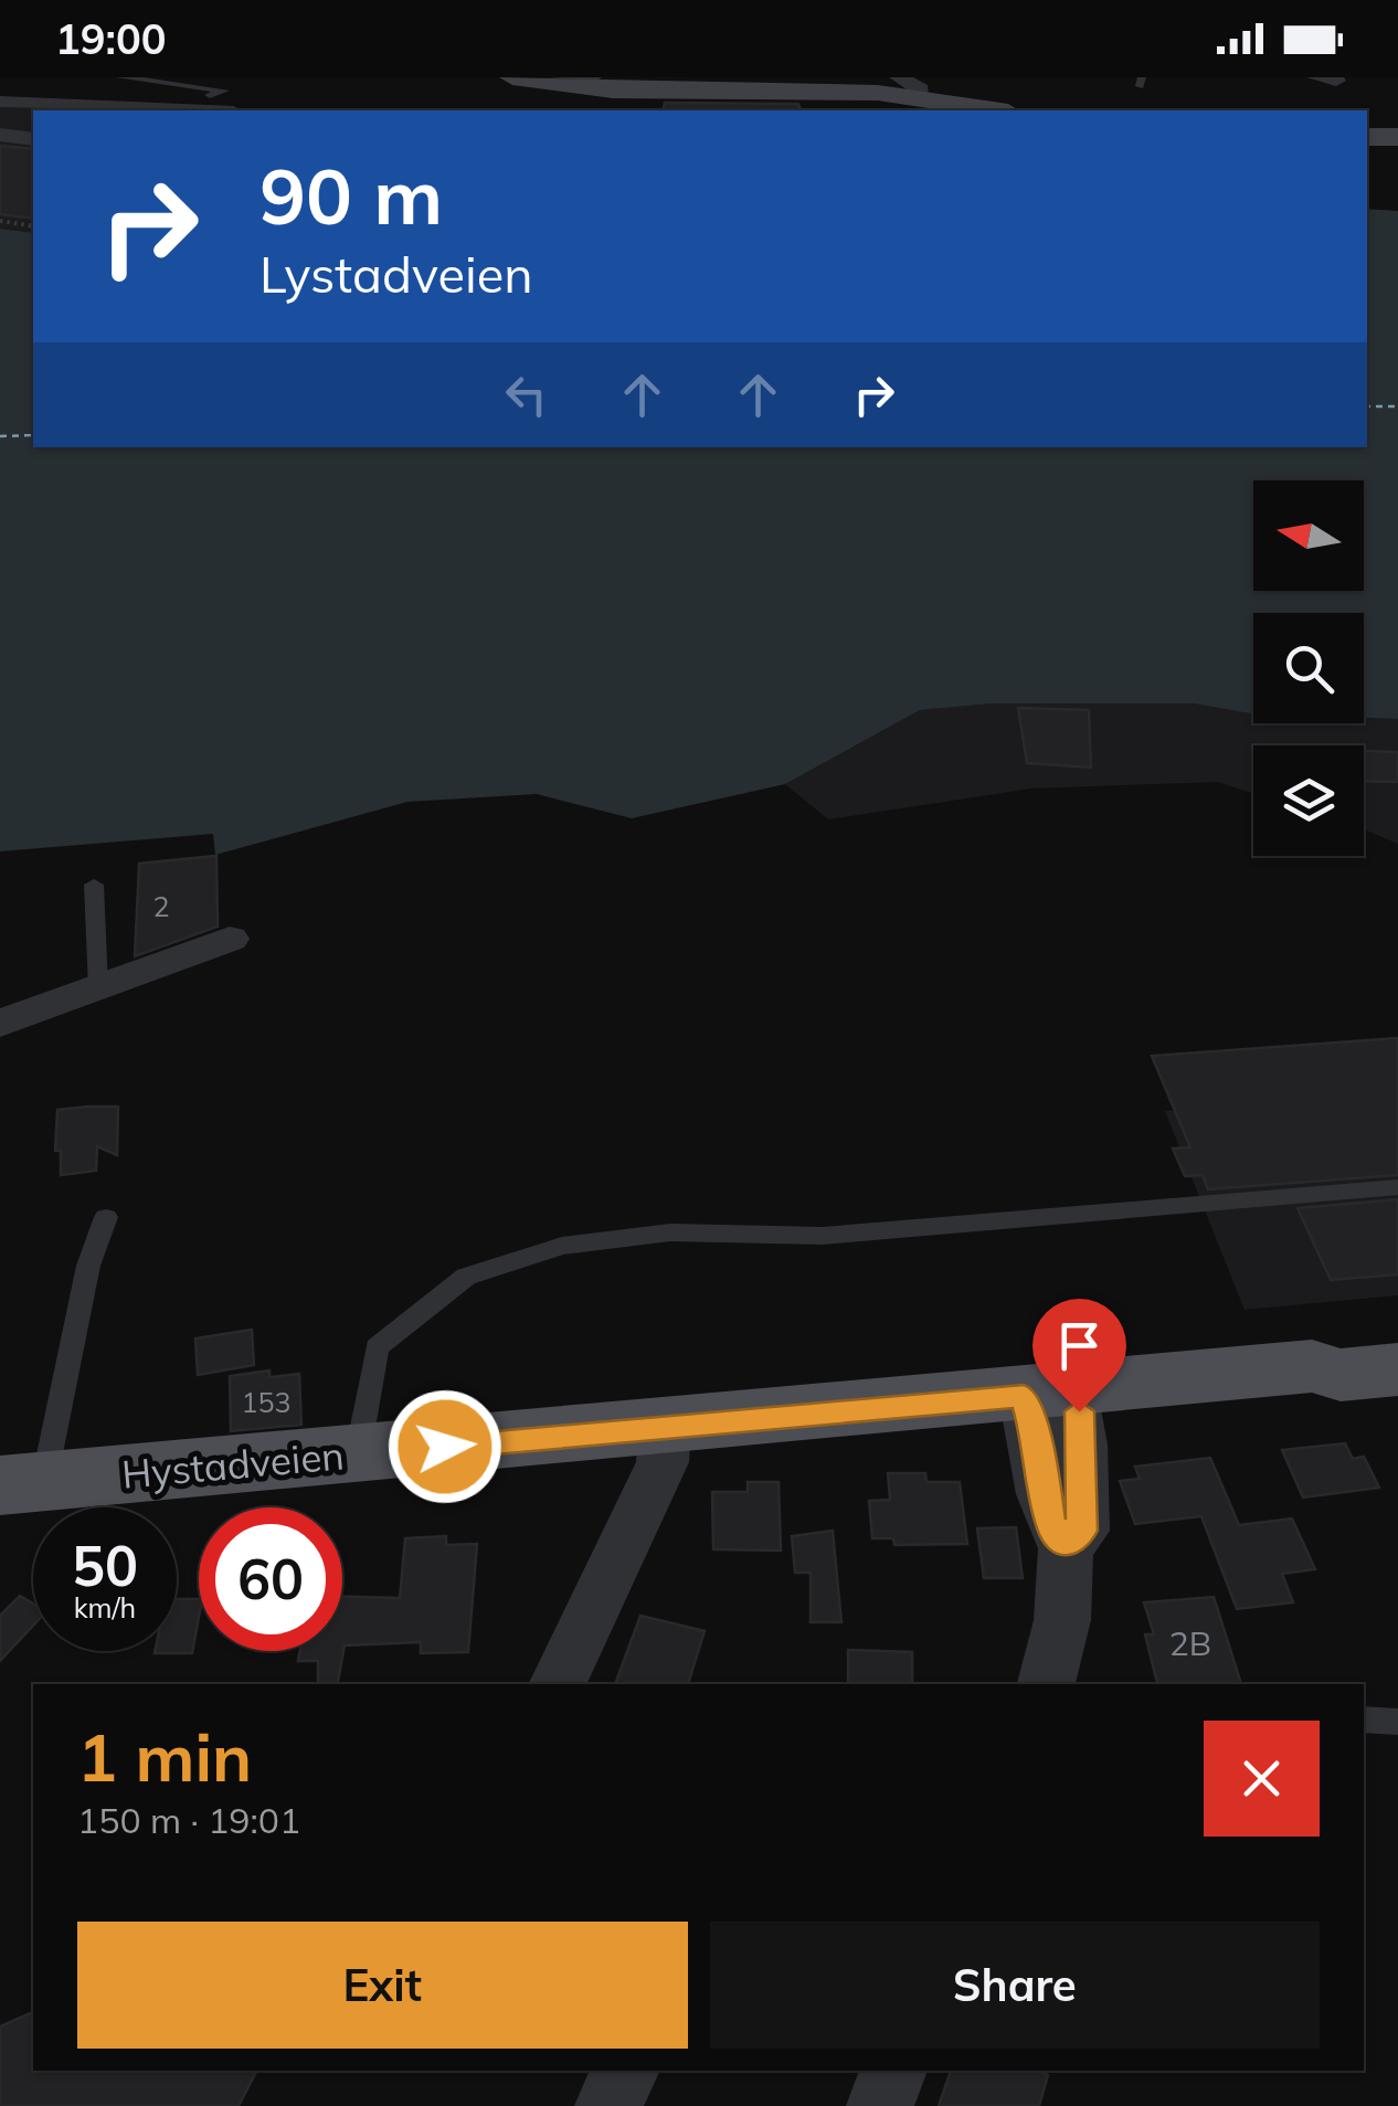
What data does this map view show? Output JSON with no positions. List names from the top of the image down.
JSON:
{
  "streets": {
    "main road": ["Hystadveien"]
  },
  "house_numbers": ["2", "153", "2B"],
  "north": "left",
  "page": {
    "status": "19:00",
    "turn": ["90 m", "Lystadveien"],
    "speed": "50 km/h",
    "limit": "60",
    "heading": ["1 min", "150 m · 19:01"],
    "buttons": ["Exit", "Share"]
  }
}
